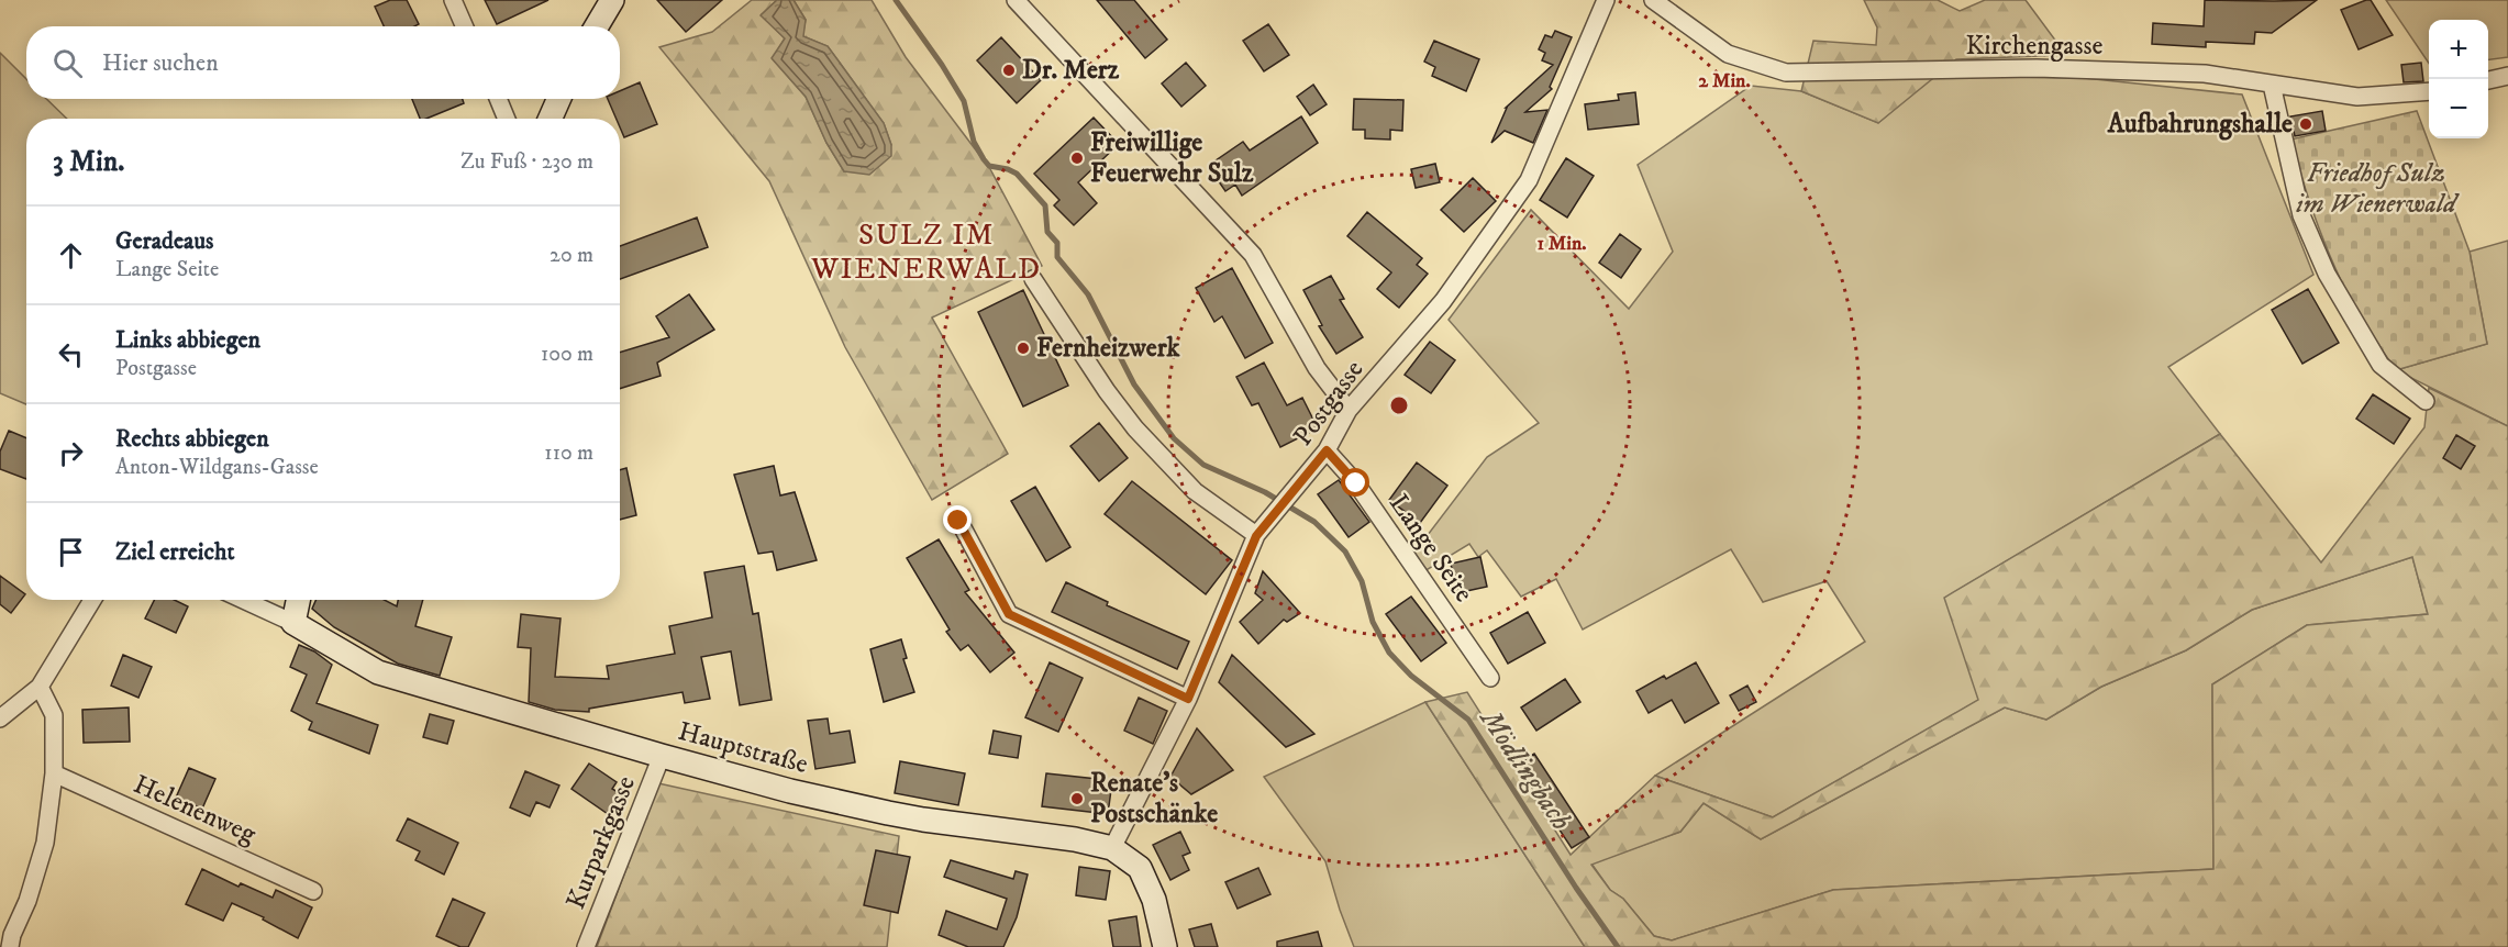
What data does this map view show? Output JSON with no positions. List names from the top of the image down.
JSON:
{
  "streets": {
    "main road": ["Hauptstraße"],
    "street": [
      "Kirchengasse",
      "Postgasse",
      "Lange Seite",
      "Helenenweg",
      "Kurparkgasse"
    ]
  },
  "crossings": [
    ["Postgasse", "Lange Seite"],
    ["Postgasse", "Hauptstraße"],
    ["Hauptstraße", "Kurparkgasse"]
  ],
  "districts": ["SULZ IM WIENERWALD"],
  "water": ["Mödlingbach"],
  "parks": ["Friedhof Sulz im Wienerwald"],
  "places": [
    "Dr. Merz",
    "Aufbahrungshalle",
    "Freiwillige Feuerwehr Sulz",
    "Fernheizwerk",
    "Renate's Postschänke"
  ],
  "page": {
    "map_buttons": ["+", "−"],
    "search": "Hier suchen",
    "heading": ["3 Min.", "Zu Fuß · 230 m"],
    "list": [
      ["Geradeaus", "Lange Seite", "20 m"],
      ["Links abbiegen", "Postgasse", "100 m"],
      ["Rechts abbiegen", "Anton-Wildgans-Gasse", "110 m"],
      "Ziel erreicht"
    ]
  },
  "rings": ["2 Min.", "1 Min."]
}
